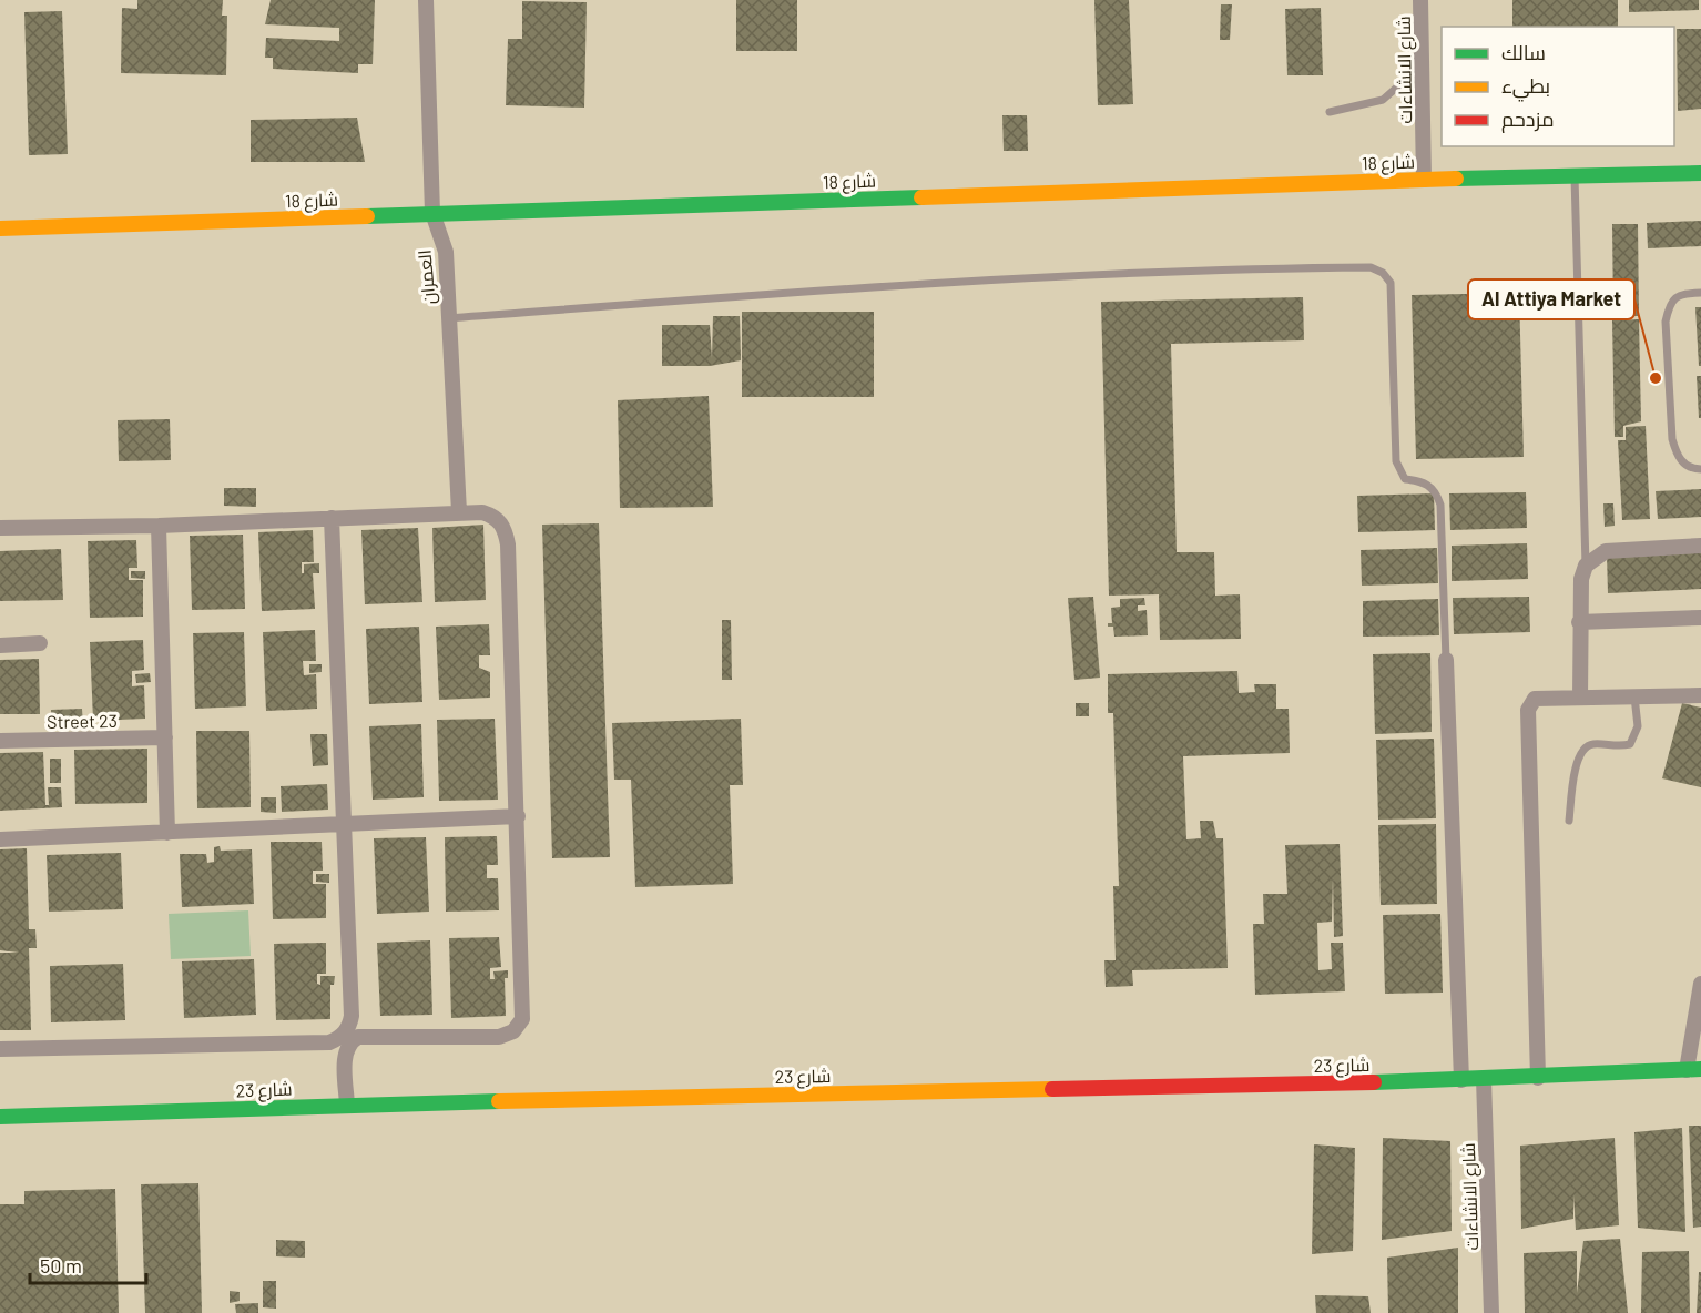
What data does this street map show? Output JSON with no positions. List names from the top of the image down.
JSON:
{
  "streets": {
    "street": [
      "شارع الانشاءات",
      "شارع 18",
      "العمران",
      "Street 23",
      "شارع 23"
    ]
  },
  "crossings": [
    ["شارع الانشاءات", "شارع 18"],
    ["شارع الانشاءات", "شارع 23"],
    ["شارع 18", "العمران"]
  ],
  "places": ["Al Attiya Market"],
  "legend": ["سالك", "بطيء", "مزدحم"],
  "scale_bar": "50 m"
}
